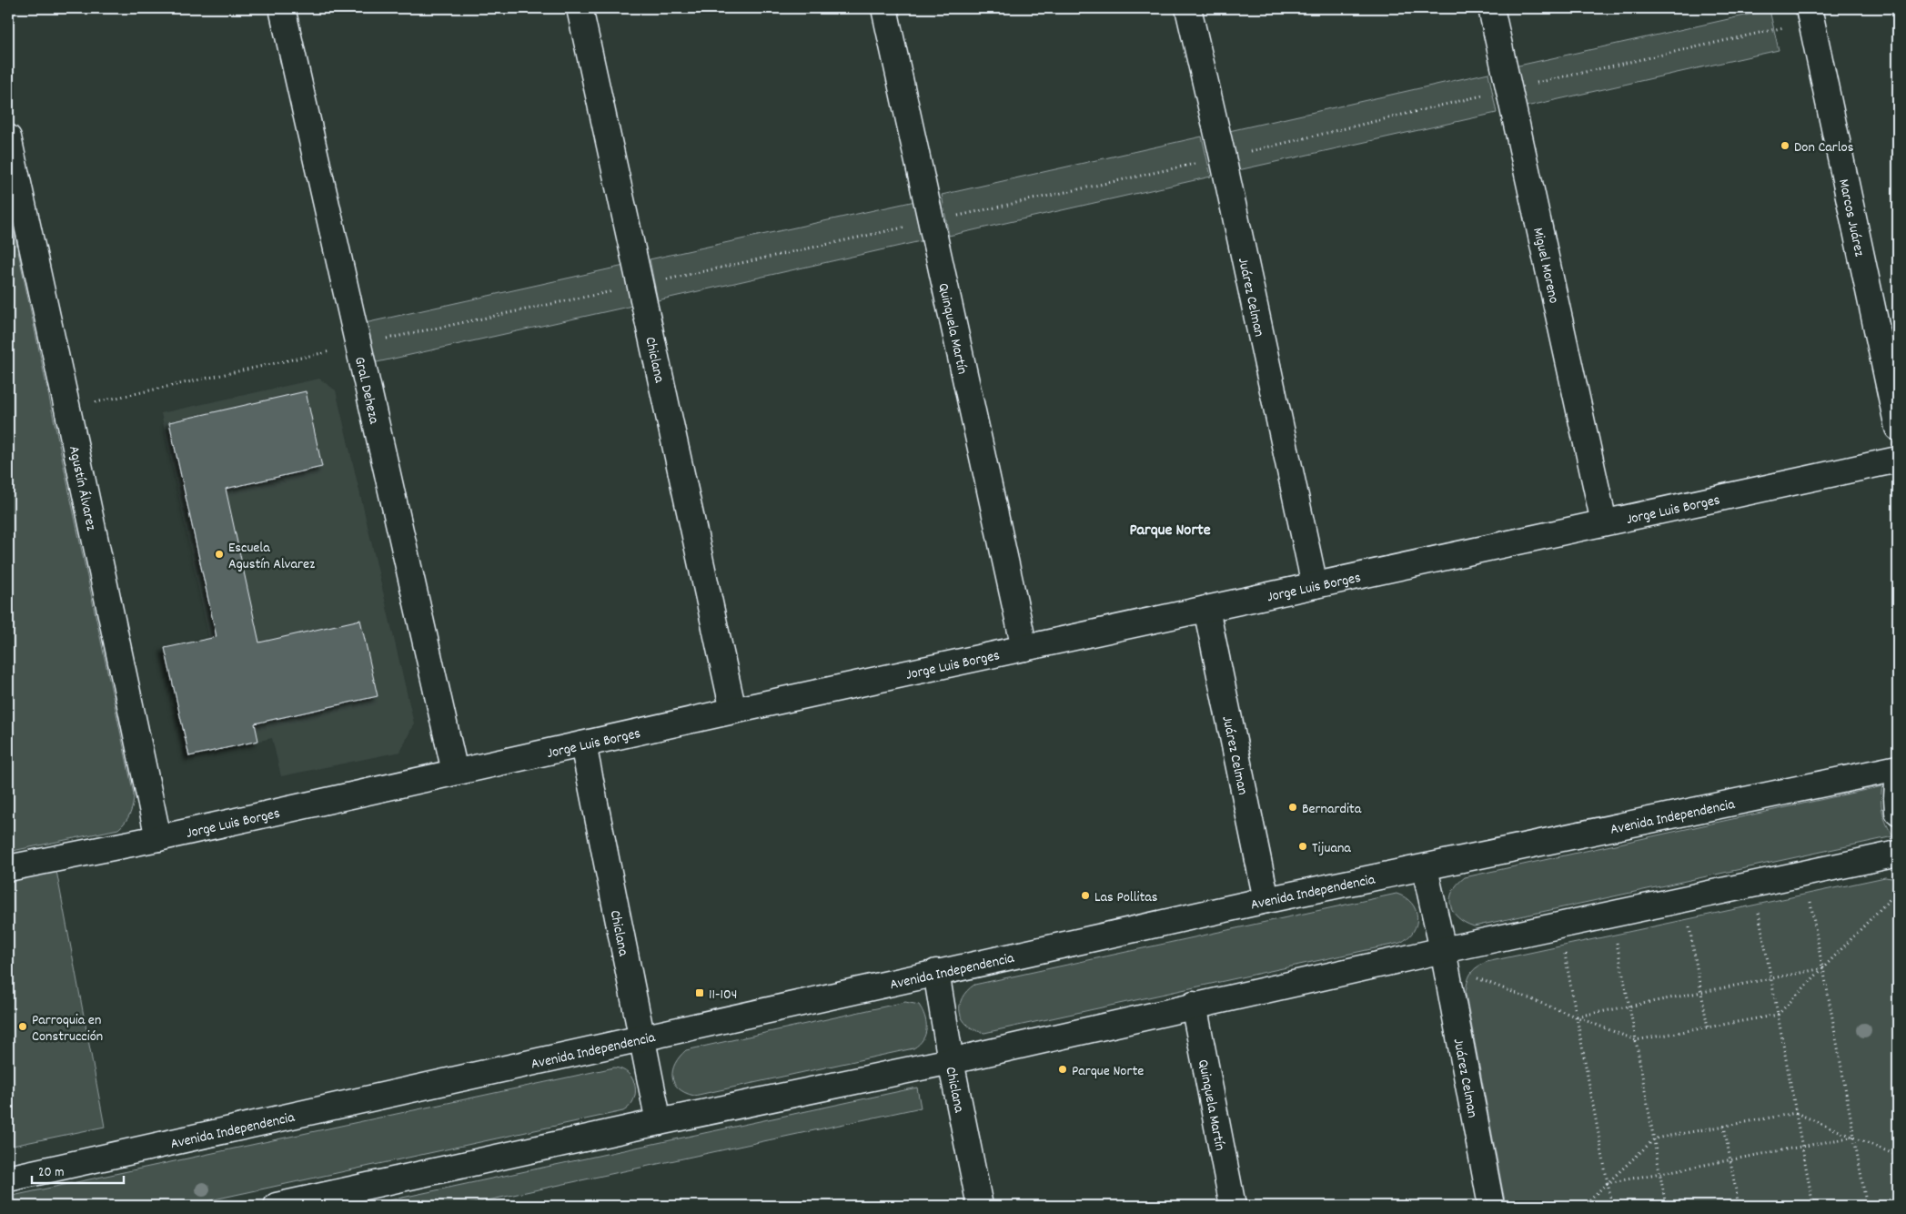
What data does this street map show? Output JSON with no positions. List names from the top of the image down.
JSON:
{
  "streets": {
    "street": [
      "Marcos Juárez",
      "Miguel Moreno",
      "Juárez Celman",
      "Quinquela Martín",
      "Chiclana",
      "Gral. Deheza",
      "Agustín Álvarez",
      "Jorge Luis Borges",
      "Avenida Independencia"
    ]
  },
  "crossings": [
    ["Miguel Moreno", "Jorge Luis Borges"],
    ["Juárez Celman", "Jorge Luis Borges"],
    ["Juárez Celman", "Avenida Independencia"],
    ["Quinquela Martín", "Jorge Luis Borges"],
    ["Chiclana", "Jorge Luis Borges"],
    ["Chiclana", "Avenida Independencia"],
    ["Gral. Deheza", "Jorge Luis Borges"],
    ["Agustín Álvarez", "Jorge Luis Borges"]
  ],
  "districts": ["Parque Norte"],
  "places": {
    "other": [
      "Don Carlos",
      "Escuela Agustín Alvarez",
      "Bernardita",
      "Tijuana",
      "Las Pollitas",
      "Parroquia en Construcción",
      "Parque Norte"
    ],
    "transit": ["11-104"]
  },
  "scale_bar": "20 m"
}
